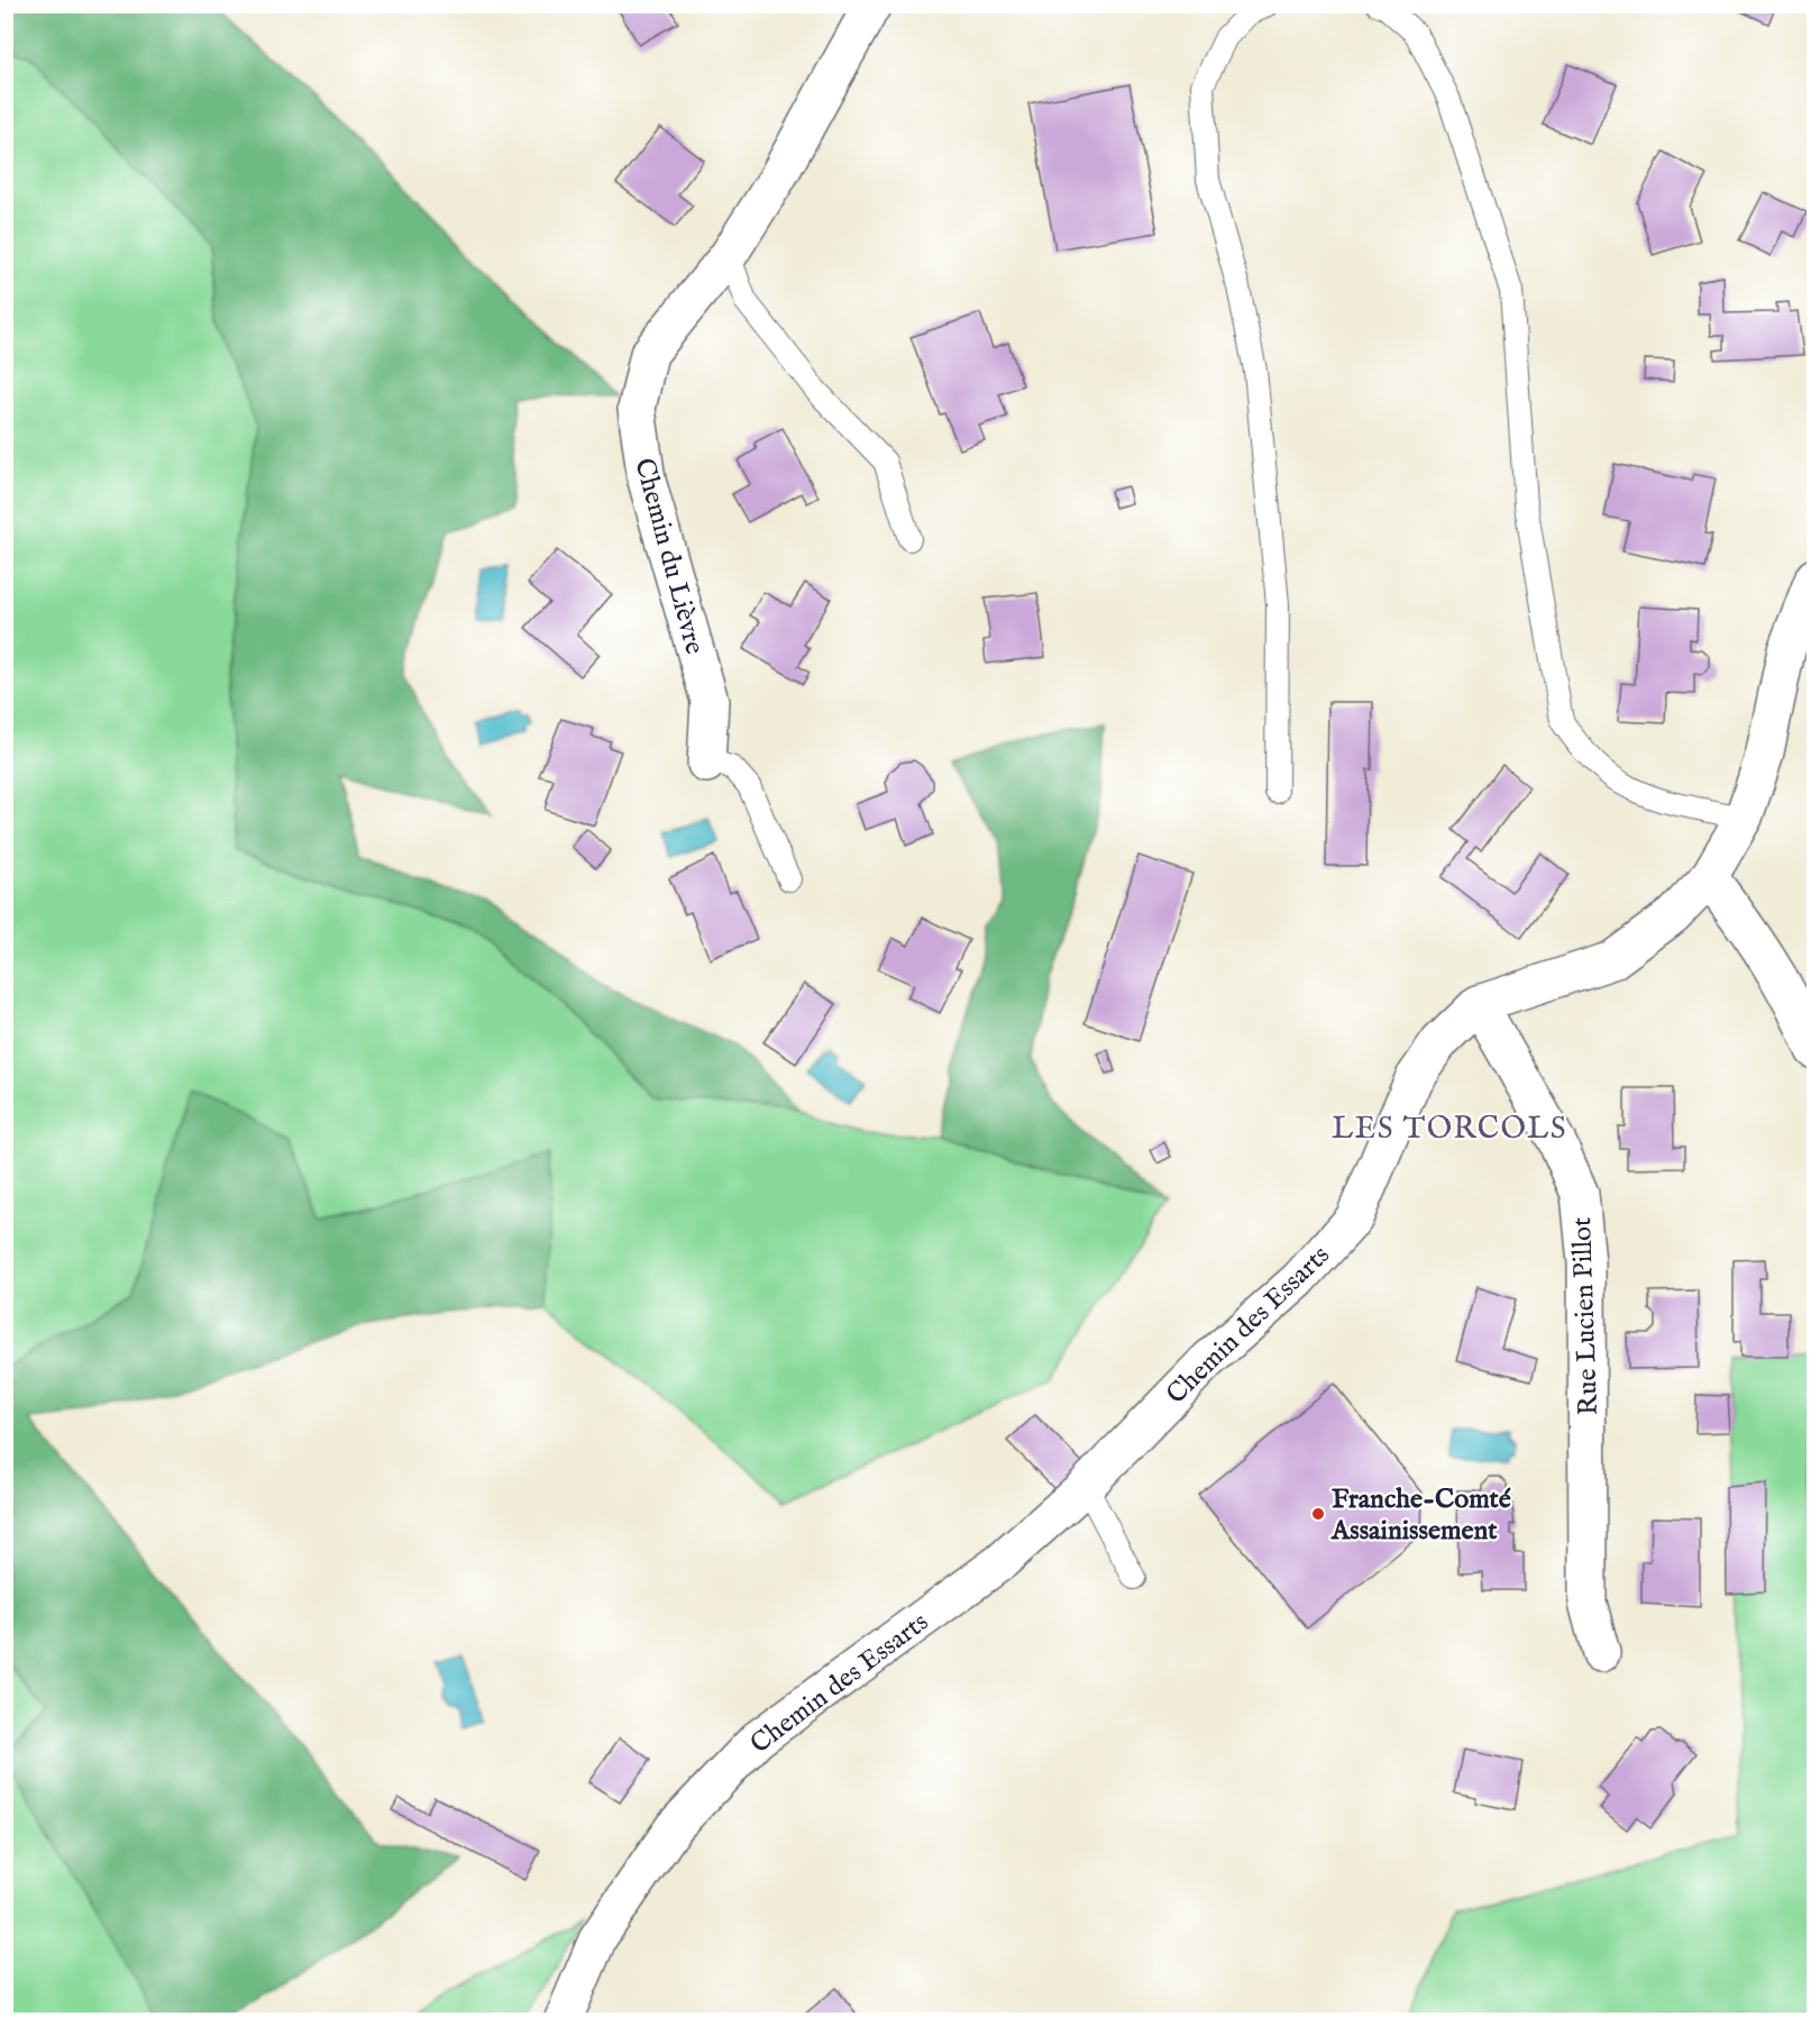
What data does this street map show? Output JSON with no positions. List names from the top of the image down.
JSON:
{
  "streets": {
    "street": ["Chemin du Lièvre", "Rue Lucien Pillot", "Chemin des Essarts"]
  },
  "crossings": [
    ["Rue Lucien Pillot", "Chemin des Essarts"]
  ],
  "districts": ["LES TORCOLS"],
  "places": ["Franche-Comté Assainissement"]
}
